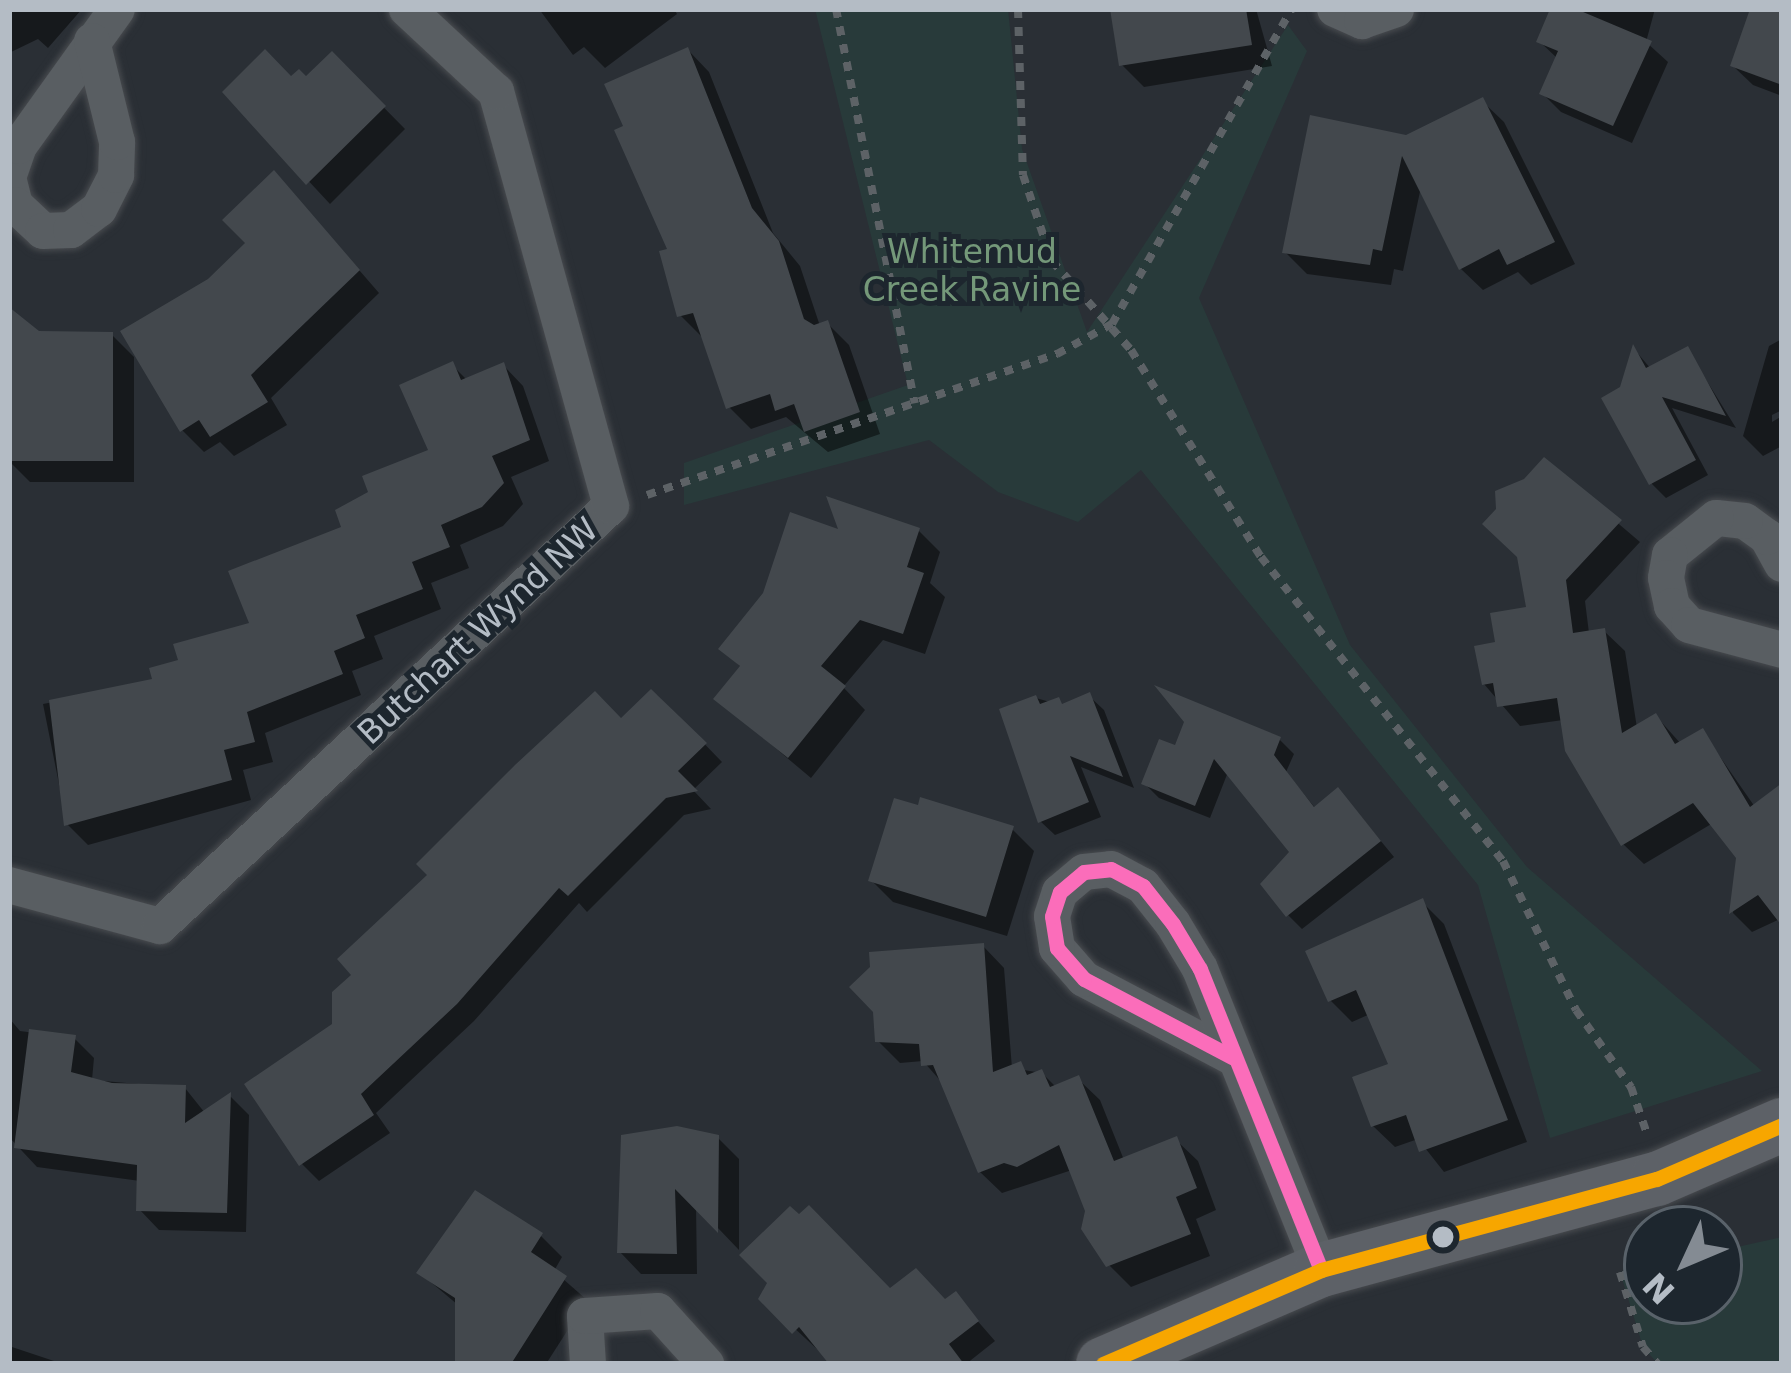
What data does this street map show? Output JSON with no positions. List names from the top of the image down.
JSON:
{
  "streets": {
    "street": ["Butchart Wynd NW"]
  },
  "parks": ["Whitemud Creek Ravine"],
  "north": "bottom left"
}
